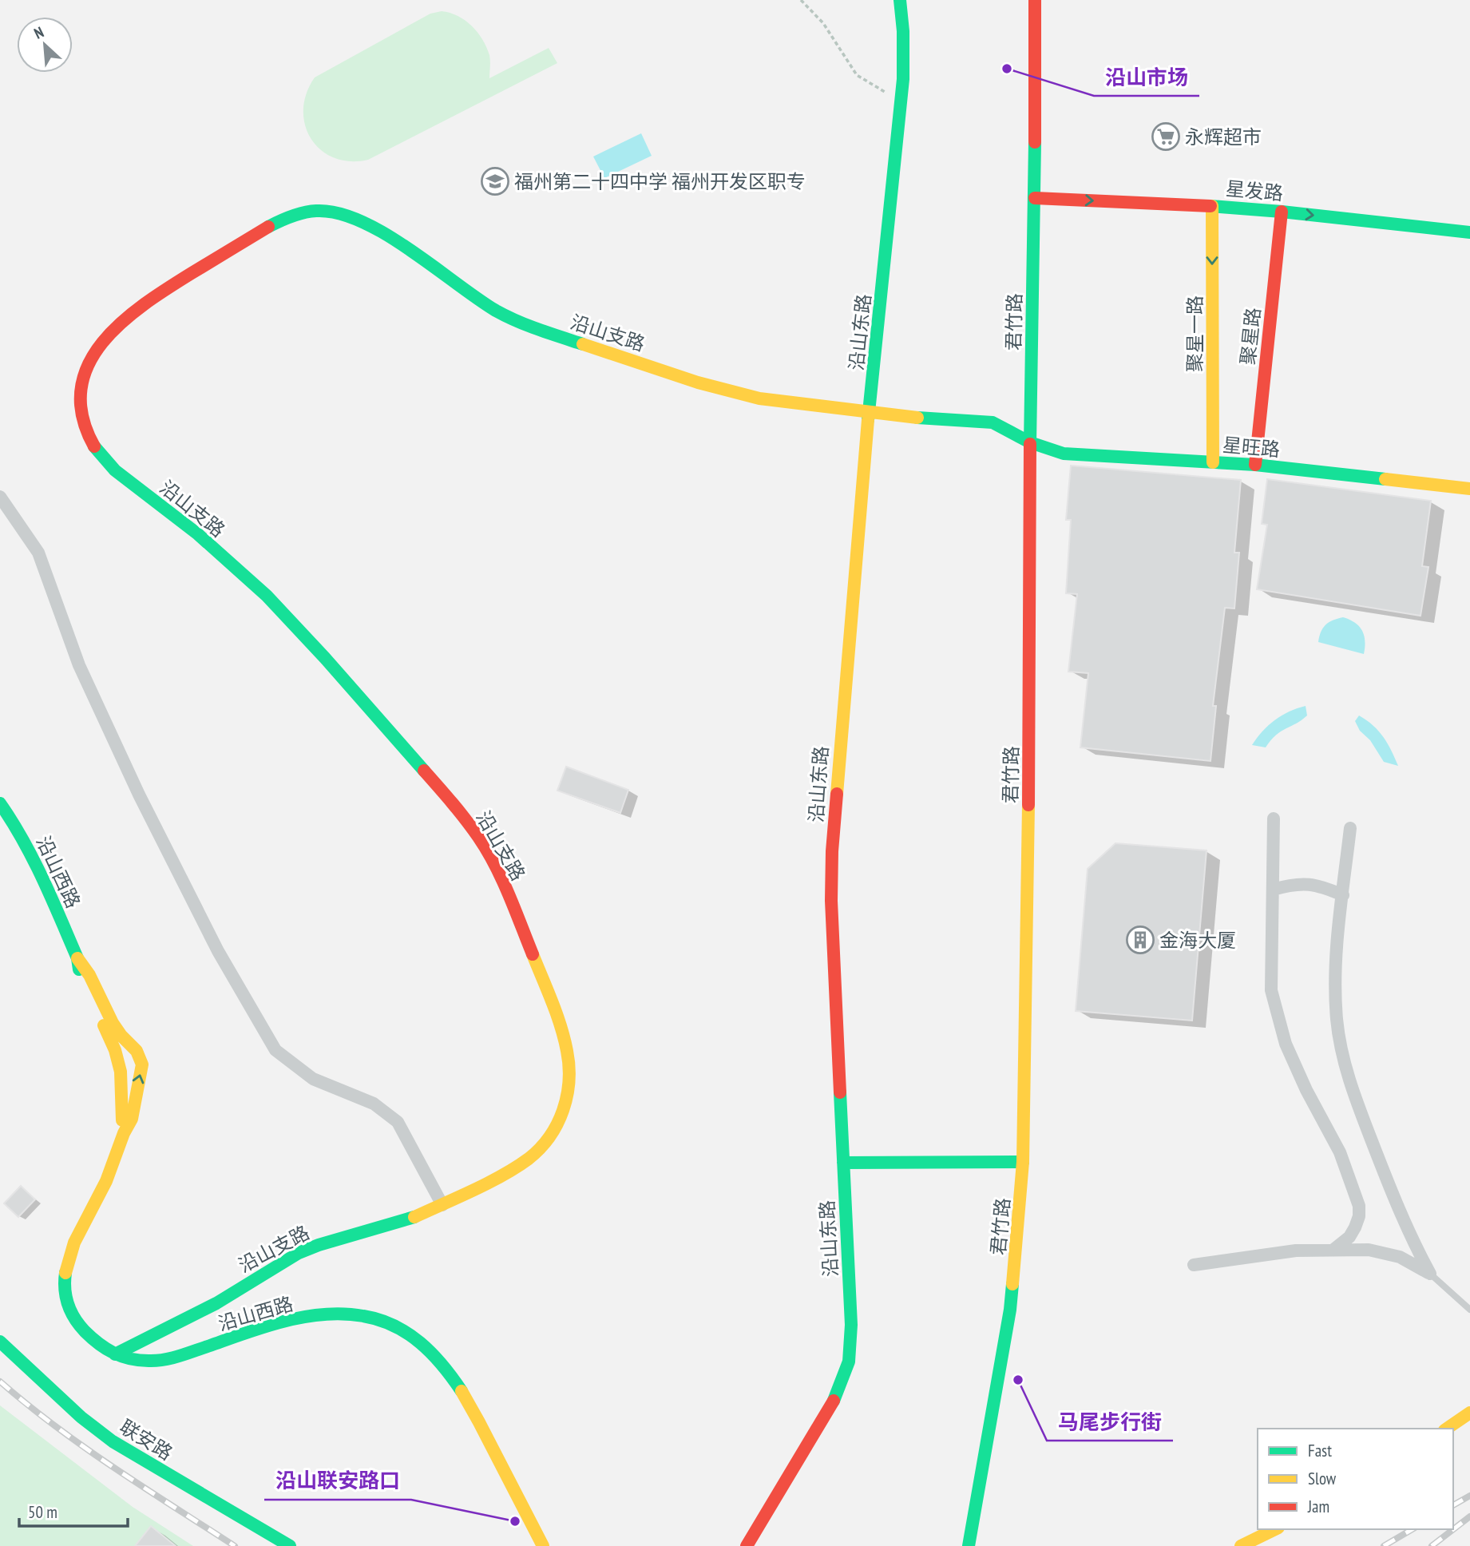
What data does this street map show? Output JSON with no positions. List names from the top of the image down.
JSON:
{
  "streets": {
    "street": [
      "星发路",
      "君竹路",
      "沿山东路",
      "沿山支路",
      "聚星一路",
      "聚星路",
      "星旺路",
      "沿山西路",
      "联安路"
    ]
  },
  "crossings": [
    ["星发路", "君竹路"],
    ["星发路", "聚星一路"],
    ["星发路", "聚星路"],
    ["君竹路", "沿山支路"],
    ["君竹路", "星旺路"],
    ["沿山东路", "沿山支路"],
    ["沿山支路", "星旺路"],
    ["沿山支路", "沿山西路"],
    ["聚星一路", "星旺路"],
    ["聚星路", "星旺路"]
  ],
  "one_way": ["星发路", "聚星一路"],
  "places": {
    "other": ["沿山市场", "马尾步行街", "沿山联安路口"],
    "supermarket": ["永辉超市"],
    "school or university": ["福州第二十四中学 福州开发区职专"],
    "building": ["金海大厦"]
  },
  "legend": ["Fast", "Slow", "Jam"],
  "scale_bar": "50 m",
  "north": "top left"
}
